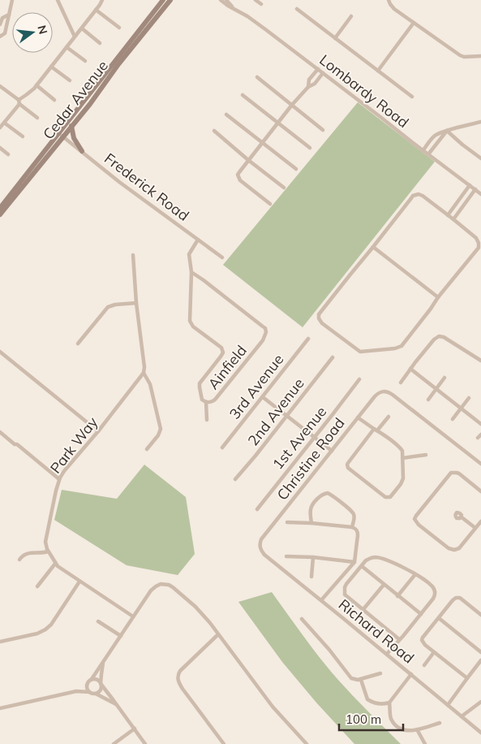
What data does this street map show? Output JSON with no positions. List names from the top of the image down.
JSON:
{
  "streets": {
    "main road": ["Cedar Avenue"],
    "street": [
      "Lombardy Road",
      "Frederick Road",
      "Ainfield",
      "3rd Avenue",
      "2nd Avenue",
      "1st Avenue",
      "Park Way",
      "Christine Road",
      "Richard Road"
    ]
  },
  "crossings": [
    ["Cedar Avenue", "Frederick Road"],
    ["Frederick Road", "Ainfield"],
    ["Christine Road", "Richard Road"]
  ],
  "scale_bar": "100 m",
  "north": "right"
}
